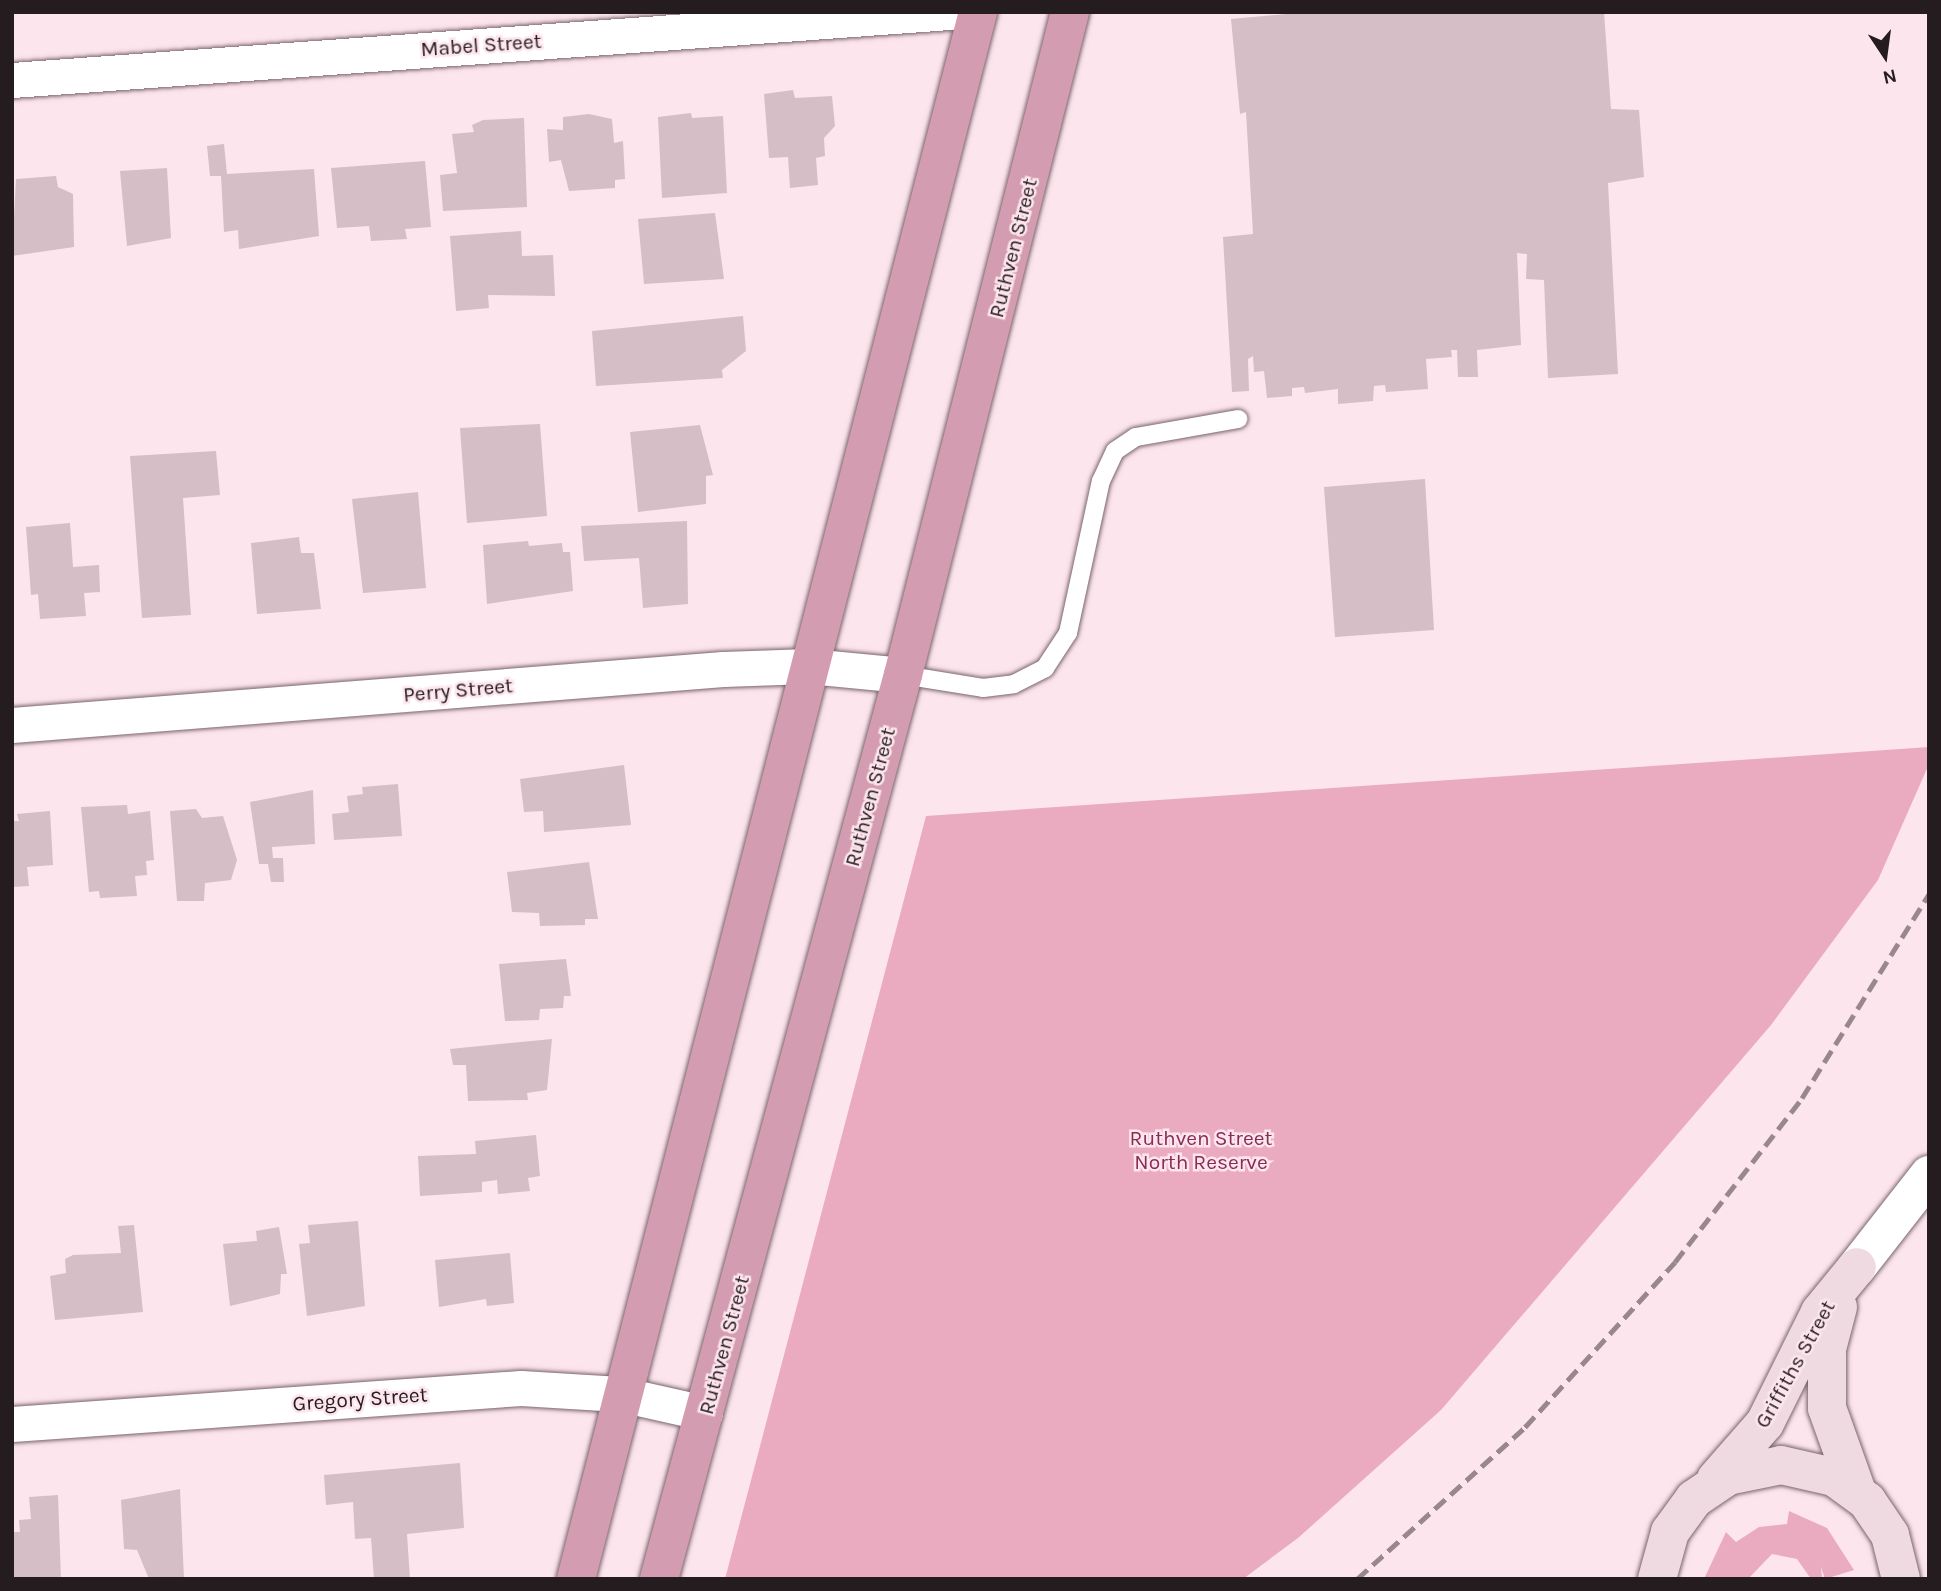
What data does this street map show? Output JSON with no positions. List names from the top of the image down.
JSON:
{
  "streets": {
    "highway": ["Ruthven Street"],
    "main road": ["Griffiths Street"],
    "street": ["Mabel Street", "Perry Street", "Gregory Street"]
  },
  "crossings": [
    ["Ruthven Street", "Perry Street"],
    ["Ruthven Street", "Gregory Street"]
  ],
  "parks": ["Ruthven Street North Reserve"],
  "north": "bottom"
}
